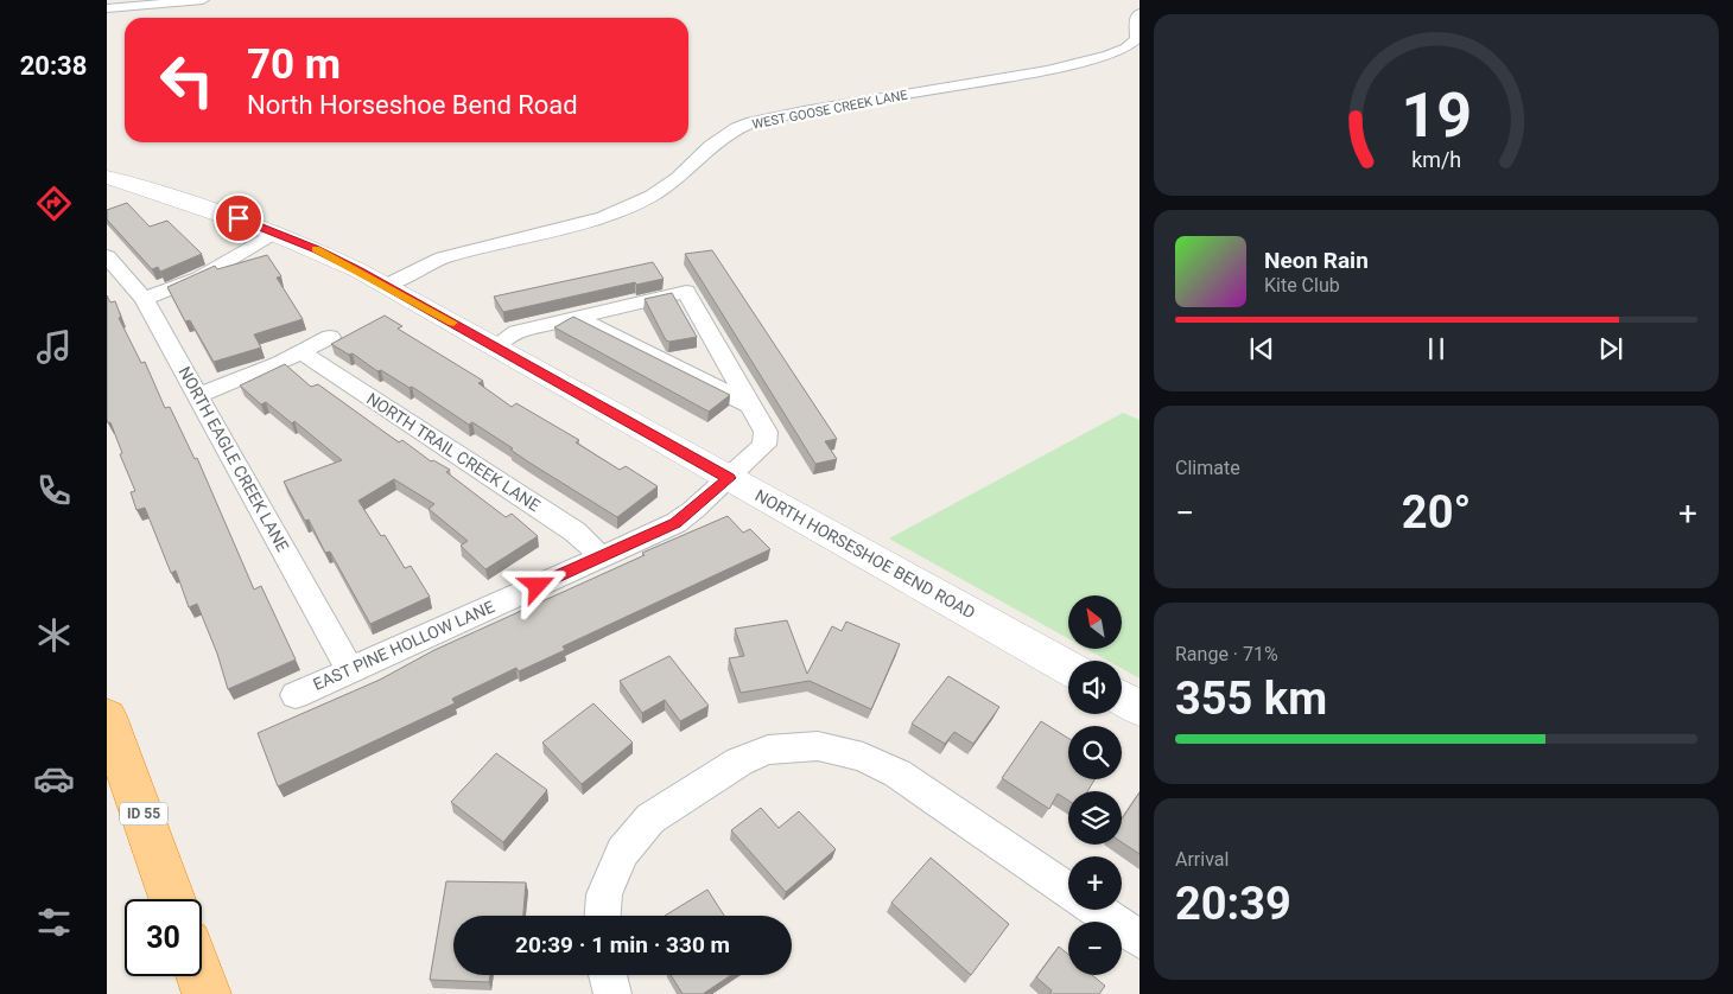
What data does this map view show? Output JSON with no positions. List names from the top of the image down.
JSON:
{
  "streets": {
    "highway": ["ID 55"],
    "street": [
      "WEST GOOSE CREEK LANE",
      "NORTH TRAIL CREEK LANE",
      "NORTH EAGLE CREEK LANE",
      "NORTH HORSESHOE BEND ROAD",
      "EAST PINE HOLLOW LANE"
    ]
  },
  "crossings": [
    ["WEST GOOSE CREEK LANE", "NORTH HORSESHOE BEND ROAD"],
    ["NORTH TRAIL CREEK LANE", "EAST PINE HOLLOW LANE"],
    ["NORTH EAGLE CREEK LANE", "EAST PINE HOLLOW LANE"],
    ["NORTH HORSESHOE BEND ROAD", "EAST PINE HOLLOW LANE"]
  ],
  "north": "top left",
  "page": {
    "tabs": "20:38",
    "turn": ["70 m", "North Horseshoe Bend Road"],
    "song": ["Neon Rain", "Kite Club"],
    "tile": [
      "Climate",
      ["Range · 71%", "355 km"],
      ["Arrival", "20:39"]
    ],
    "heat": ["−", "20°", "+"],
    "map_buttons": ["+", "−"],
    "limit": "30",
    "trip": "20:39 · 1 min · 330 m",
    "gauge": ["19", "km/h"]
  }
}
